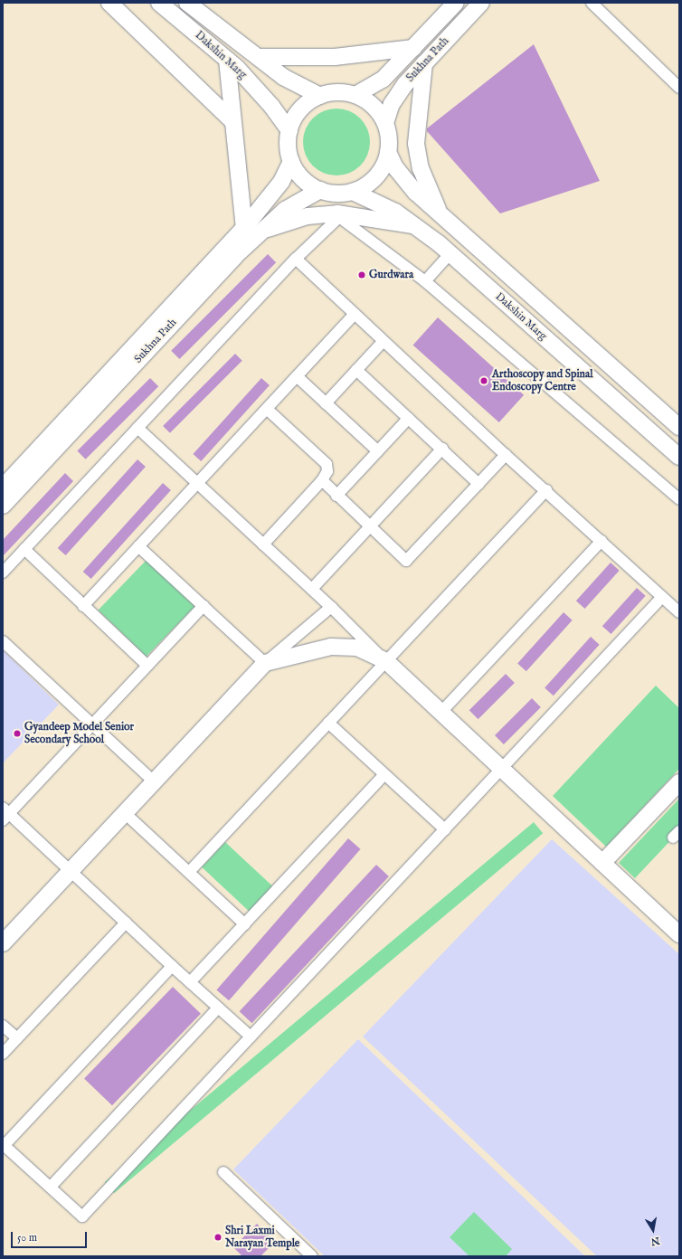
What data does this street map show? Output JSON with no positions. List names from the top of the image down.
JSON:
{
  "streets": {
    "main road": ["Dakshin Marg", "Sukhna Path"]
  },
  "crossings": [
    ["Dakshin Marg", "Sukhna Path"]
  ],
  "places": [
    "Gurdwara",
    "Arthoscopy and Spinal Endoscopy Centre",
    "Gyandeep Model Senior Secondary School",
    "Shri Laxmi Narayan Temple"
  ],
  "scale_bar": "50 m",
  "north": "bottom"
}
